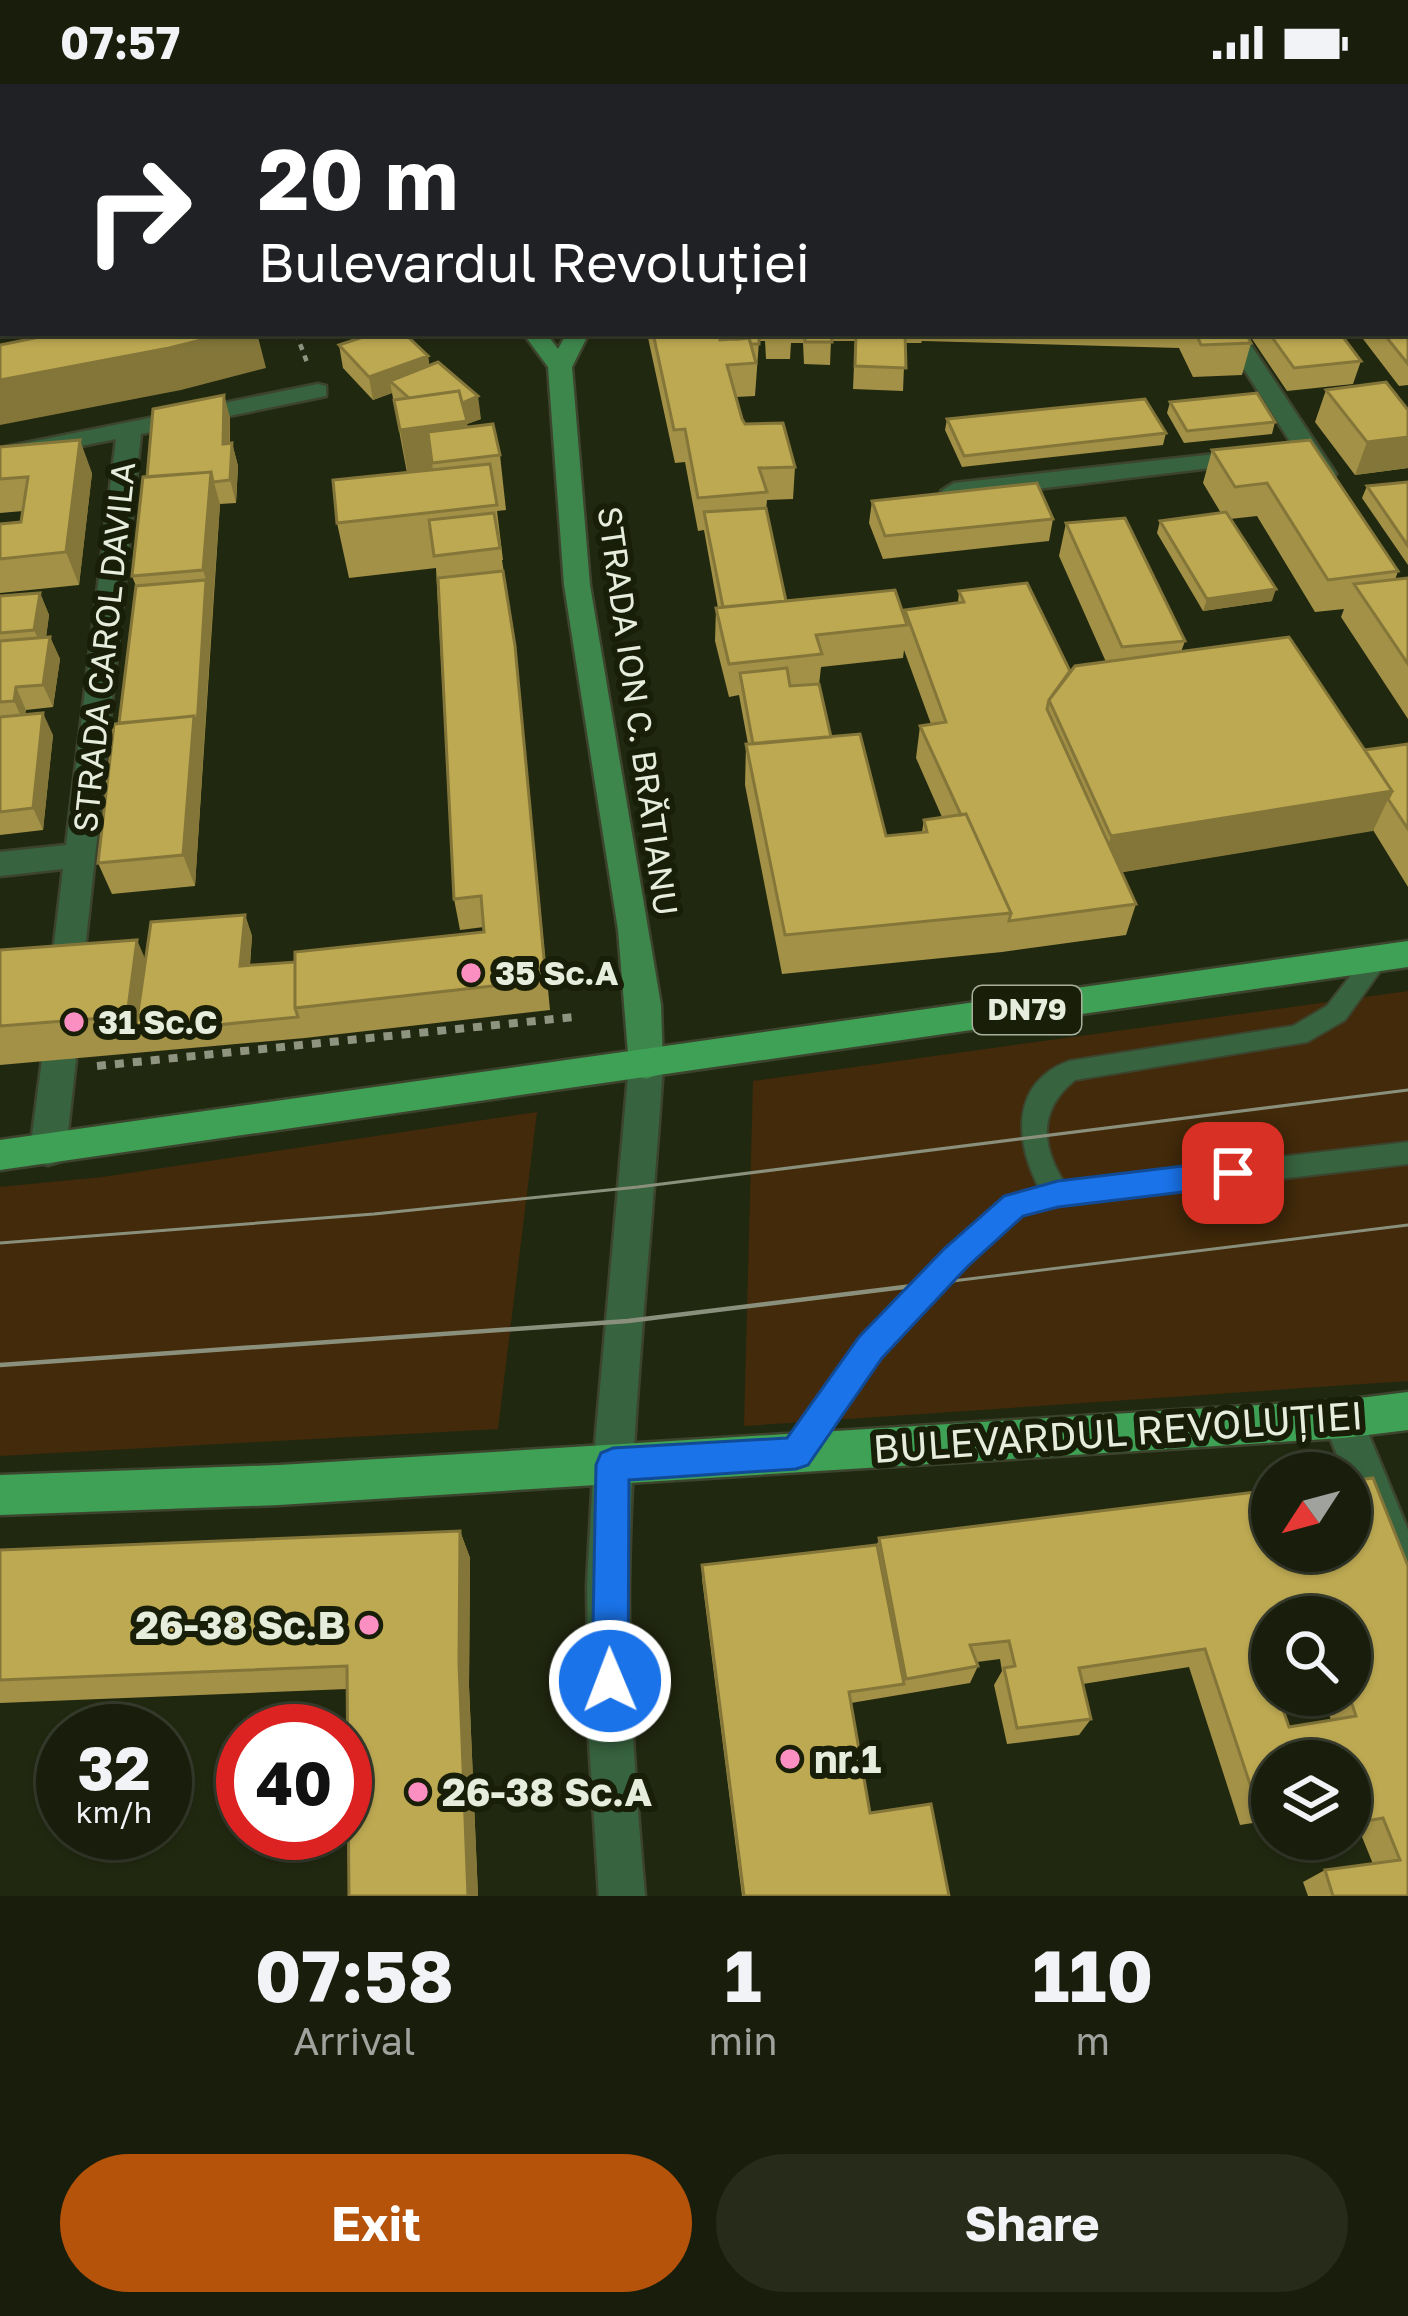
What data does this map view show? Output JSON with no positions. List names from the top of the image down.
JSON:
{
  "streets": {
    "main road": ["STRADA ION C. BRĂTIANU", "DN79", "BULEVARDUL REVOLUȚIEI"],
    "street": ["STRADA CAROL DAVILA"]
  },
  "crossings": [
    ["STRADA ION C. BRĂTIANU", "DN79"]
  ],
  "places": [
    "35 Sc.A",
    "31 Sc.C",
    "26-38 Sc.B",
    "nr.1",
    "26-38 Sc.A"
  ],
  "north": "bottom left",
  "page": {
    "status": "07:57",
    "turn": ["20 m", "Bulevardul Revoluției"],
    "speed": "32 km/h",
    "limit": "40",
    "eta": [
      "07:58",
      "Arrival",
      "1",
      "min",
      "110",
      "m"
    ],
    "buttons": ["Exit", "Share"]
  }
}
